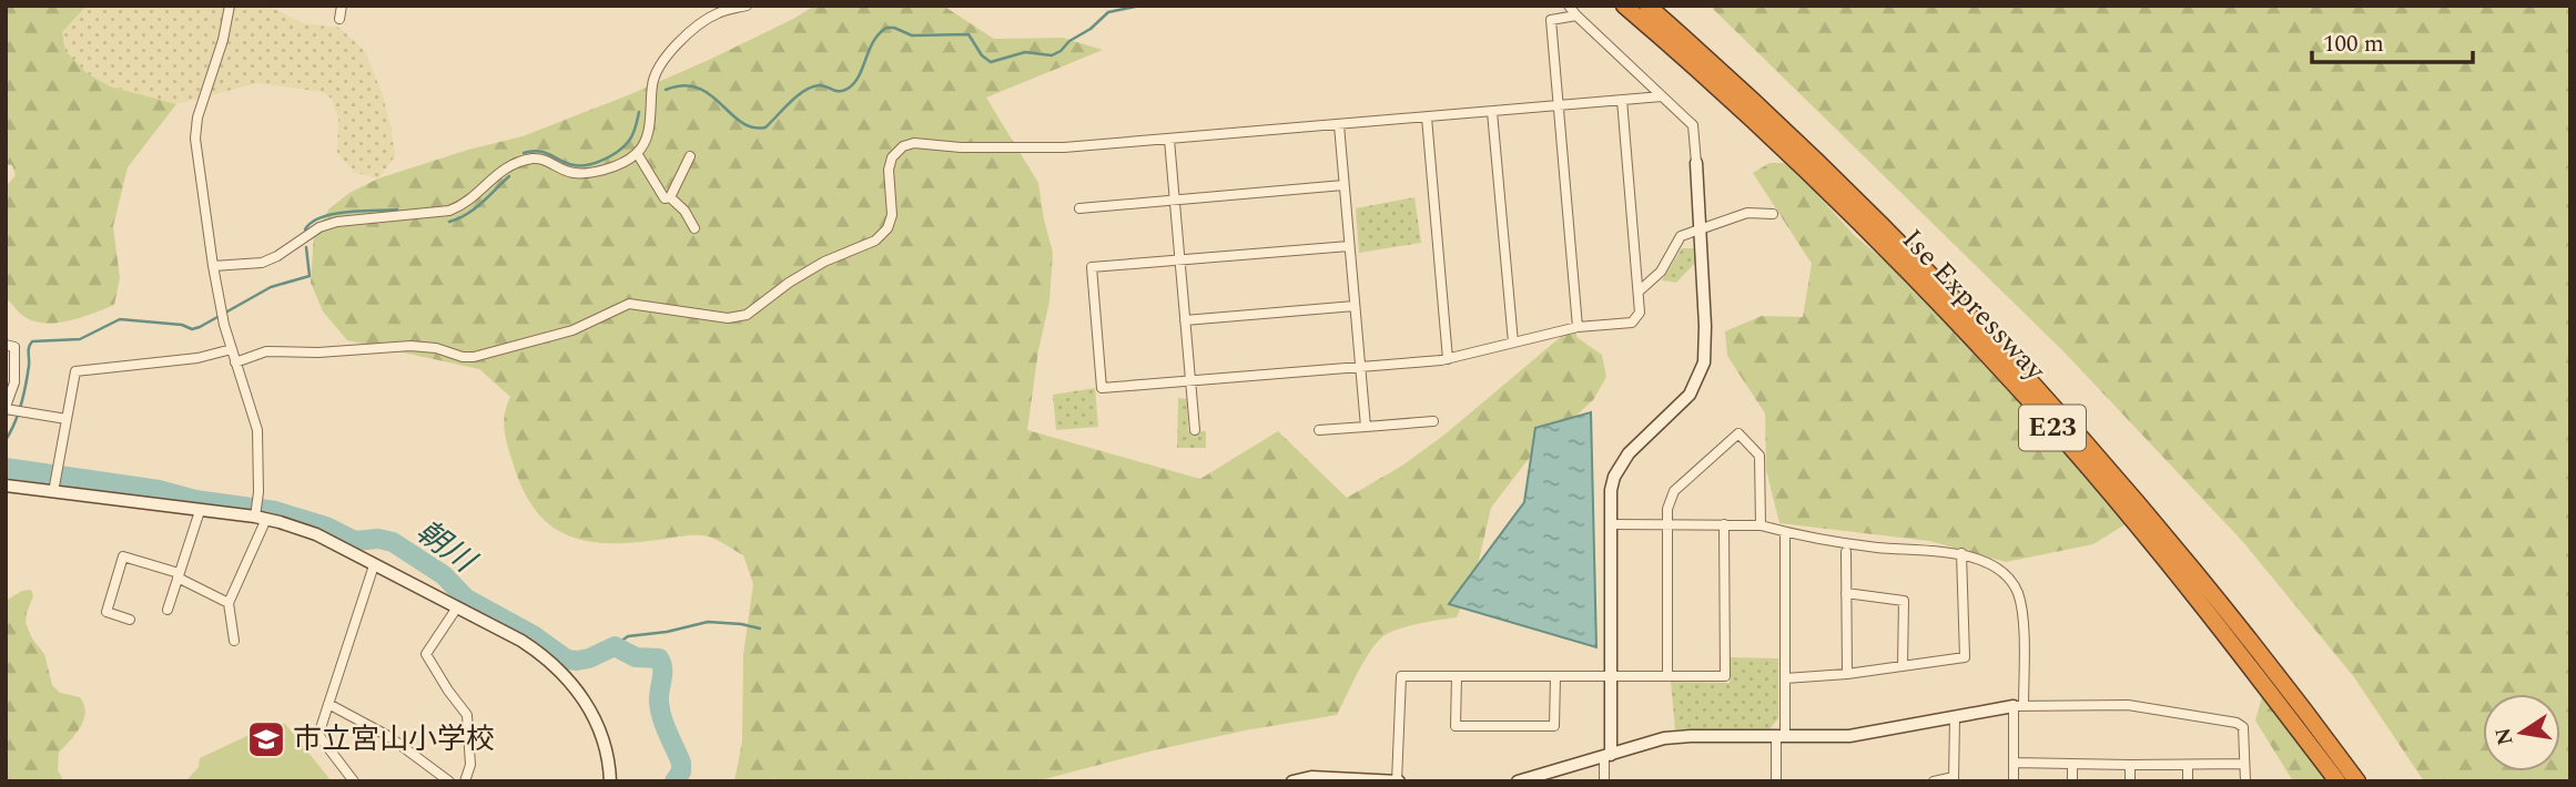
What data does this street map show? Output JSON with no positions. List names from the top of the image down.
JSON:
{
  "streets": {
    "highway": ["Ise Expressway", "E23"]
  },
  "water": ["朝川"],
  "places": {
    "school or university": ["市立宮山小学校"]
  },
  "scale_bar": "100 m",
  "north": "left"
}
